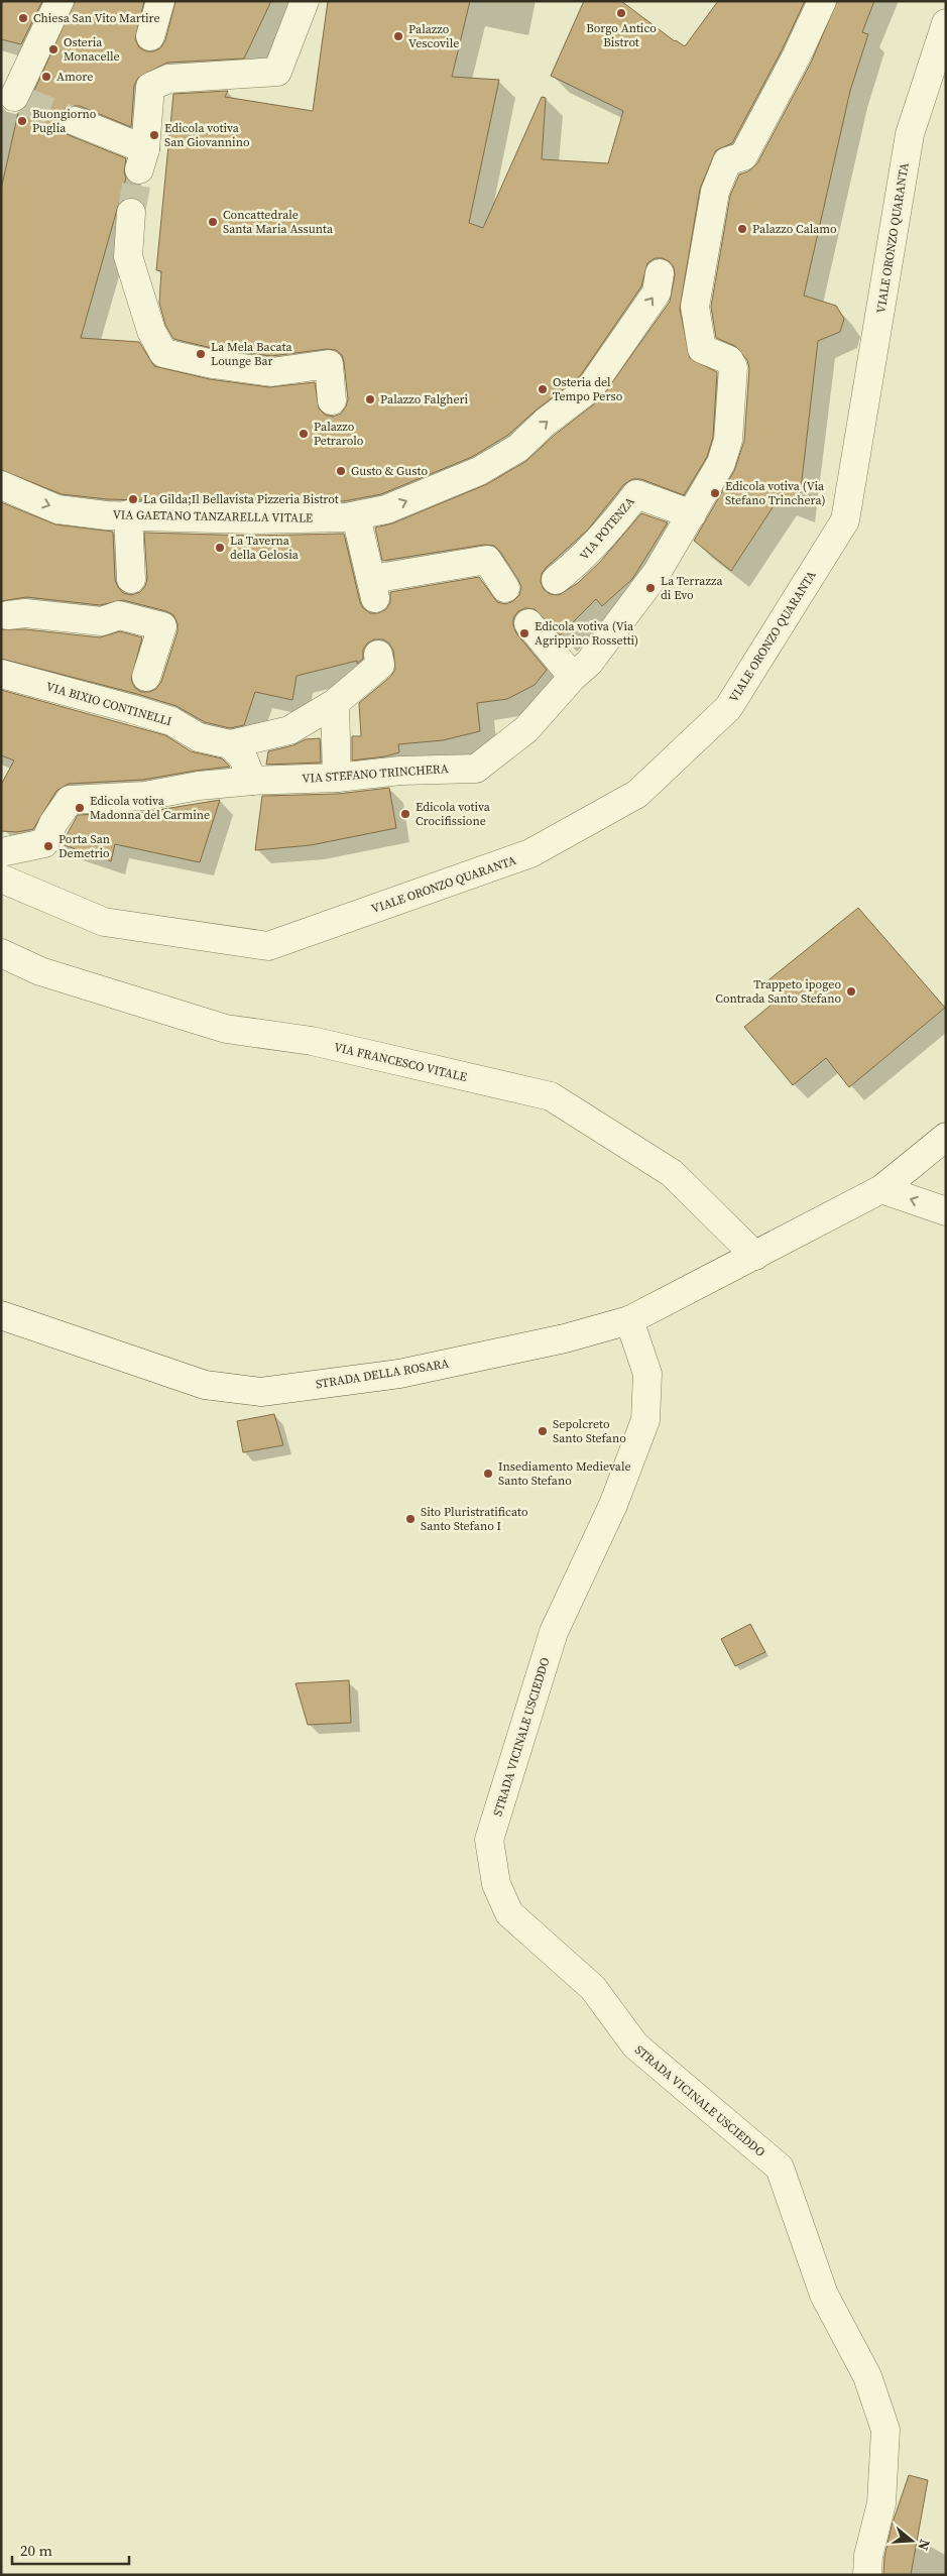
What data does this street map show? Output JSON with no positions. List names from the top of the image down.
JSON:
{
  "streets": {
    "street": [
      "VIALE ORONZO QUARANTA",
      "VIA GAETANO TANZARELLA VITALE",
      "VIA POTENZA",
      "VIA BIXIO CONTINELLI",
      "VIA STEFANO TRINCHERA",
      "VIA FRANCESCO VITALE",
      "STRADA DELLA ROSARA",
      "STRADA VICINALE USCIEDDO"
    ]
  },
  "crossings": [
    ["VIA POTENZA", "VIA STEFANO TRINCHERA"],
    ["VIA FRANCESCO VITALE", "STRADA DELLA ROSARA"],
    ["STRADA DELLA ROSARA", "STRADA VICINALE USCIEDDO"]
  ],
  "one_way": ["VIA GAETANO TANZARELLA VITALE"],
  "places": [
    "Borgo Antico Bistrot",
    "Chiesa San Vito Martire",
    "Palazzo Vescovile",
    "Osteria Monacelle",
    "Amore",
    "Buongiorno Puglia",
    "Edicola votiva San Giovannino",
    "Concattedrale Santa Maria Assunta",
    "Palazzo Calamo",
    "La Mela Bacata Lounge Bar",
    "Osteria del Tempo Perso",
    "Palazzo Falgheri",
    "Palazzo Petrarolo",
    "Gusto & Gusto",
    "Edicola votiva (Via Stefano Trinchera)",
    "La Gilda;Il Bellavista Pizzeria Bistrot",
    "La Taverna della Gelosia",
    "La Terrazza di Evo",
    "Edicola votiva (Via Agrippino Rossetti)",
    "Edicola votiva Madonna del Carmine",
    "Edicola votiva Crocifissione",
    "Porta San Demetrio",
    "Trappeto ipogeo Contrada Santo Stefano",
    "Sepolcreto Santo Stefano",
    "Insediamento Medievale Santo Stefano",
    "Sito Pluristratificato Santo Stefano I"
  ],
  "scale_bar": "20 m",
  "north": "right"
}
